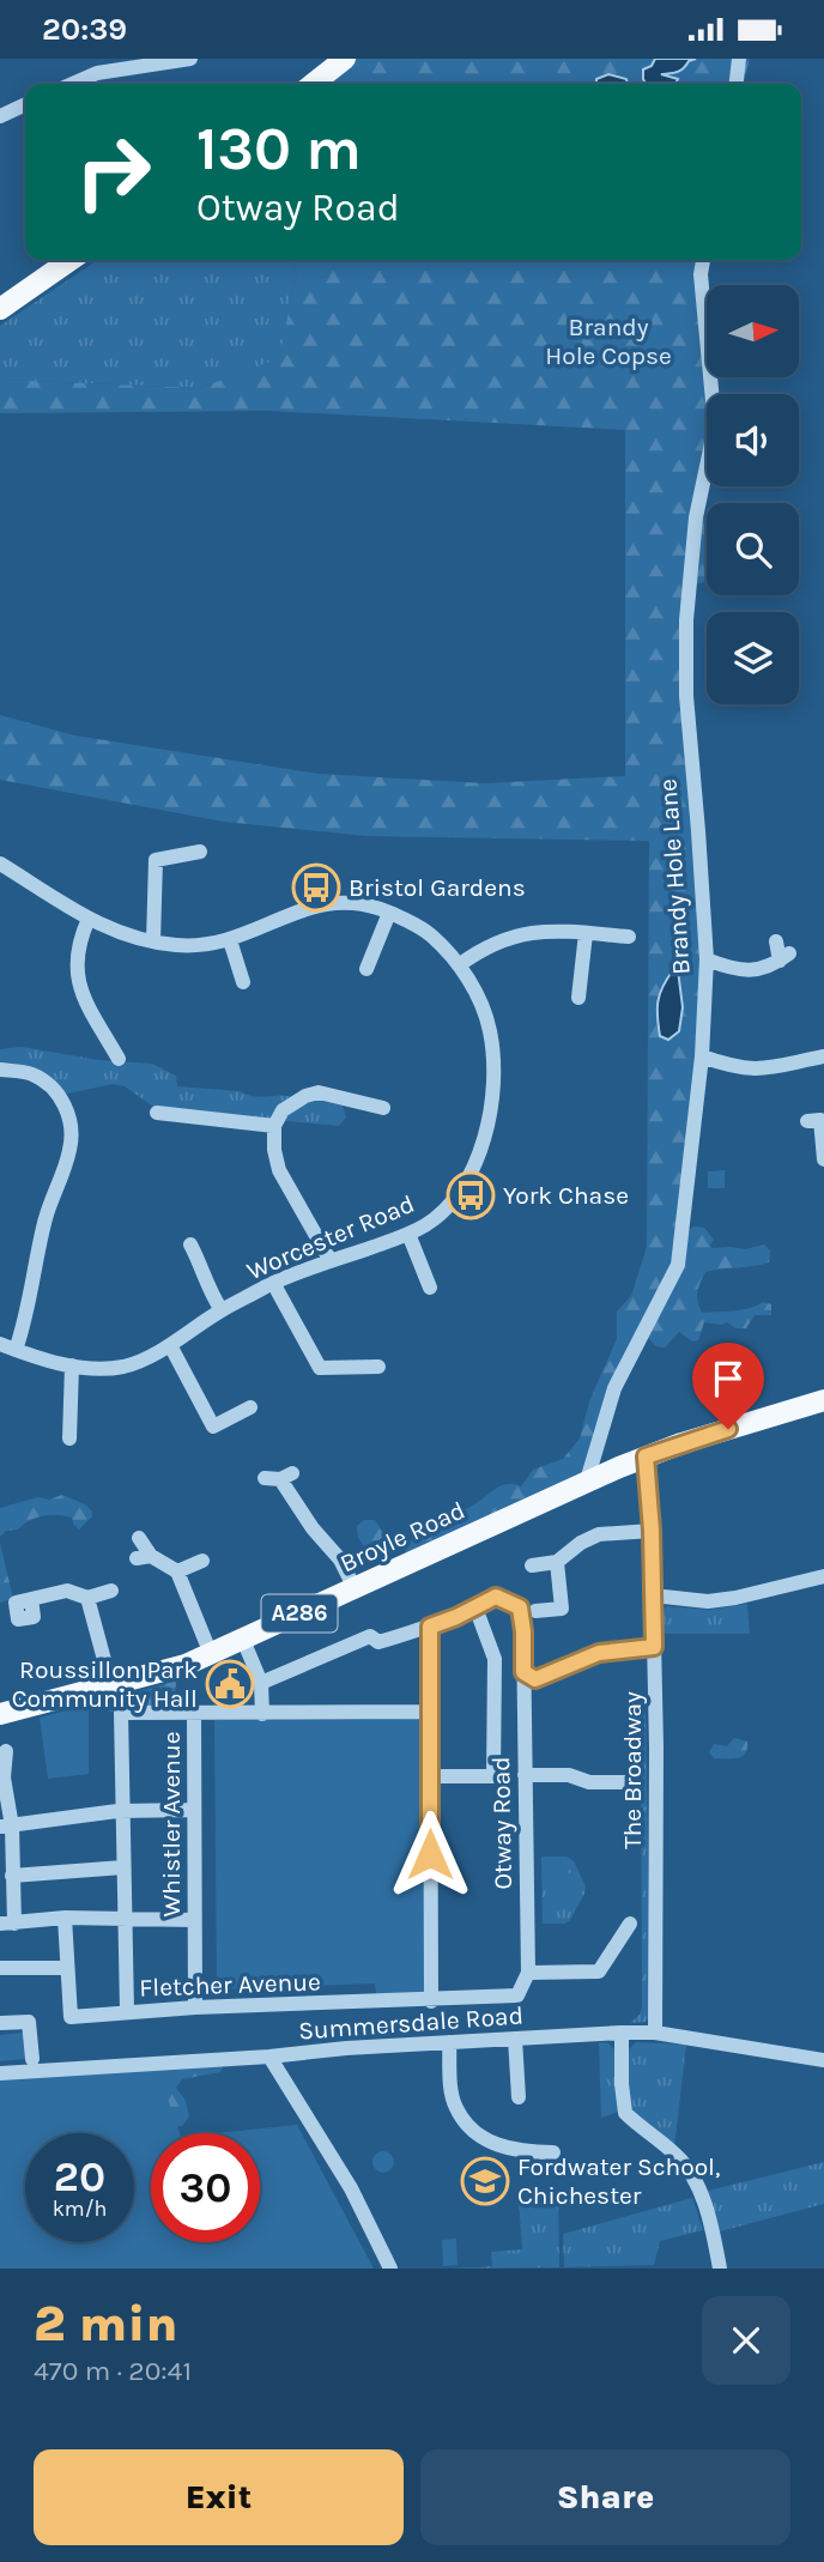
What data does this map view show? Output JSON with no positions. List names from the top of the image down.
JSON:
{
  "streets": {
    "main road": ["Broyle Road", "A286"],
    "street": [
      "Brandy Hole Lane",
      "Worcester Road",
      "The Broadway",
      "Otway Road",
      "Whistler Avenue",
      "Fletcher Avenue",
      "Summersdale Road"
    ]
  },
  "crossings": [
    ["Brandy Hole Lane", "Broyle Road"],
    ["Brandy Hole Lane", "A286"],
    ["Broyle Road", "A286"],
    ["A286", "The Broadway"],
    ["The Broadway", "Summersdale Road"],
    ["Otway Road", "Fletcher Avenue"],
    ["Whistler Avenue", "Fletcher Avenue"]
  ],
  "parks": ["Brandy Hole Copse"],
  "places": {
    "bus stop": ["Bristol Gardens", "York Chase"],
    "public building": ["Roussillon Park Community Hall"],
    "school or university": ["Fordwater School, Chichester"]
  },
  "north": "right",
  "page": {
    "status": "20:39",
    "turn": ["130 m", "Otway Road"],
    "speed": "20 km/h",
    "limit": "30",
    "heading": ["2 min", "470 m · 20:41"],
    "buttons": ["Exit", "Share"]
  }
}
